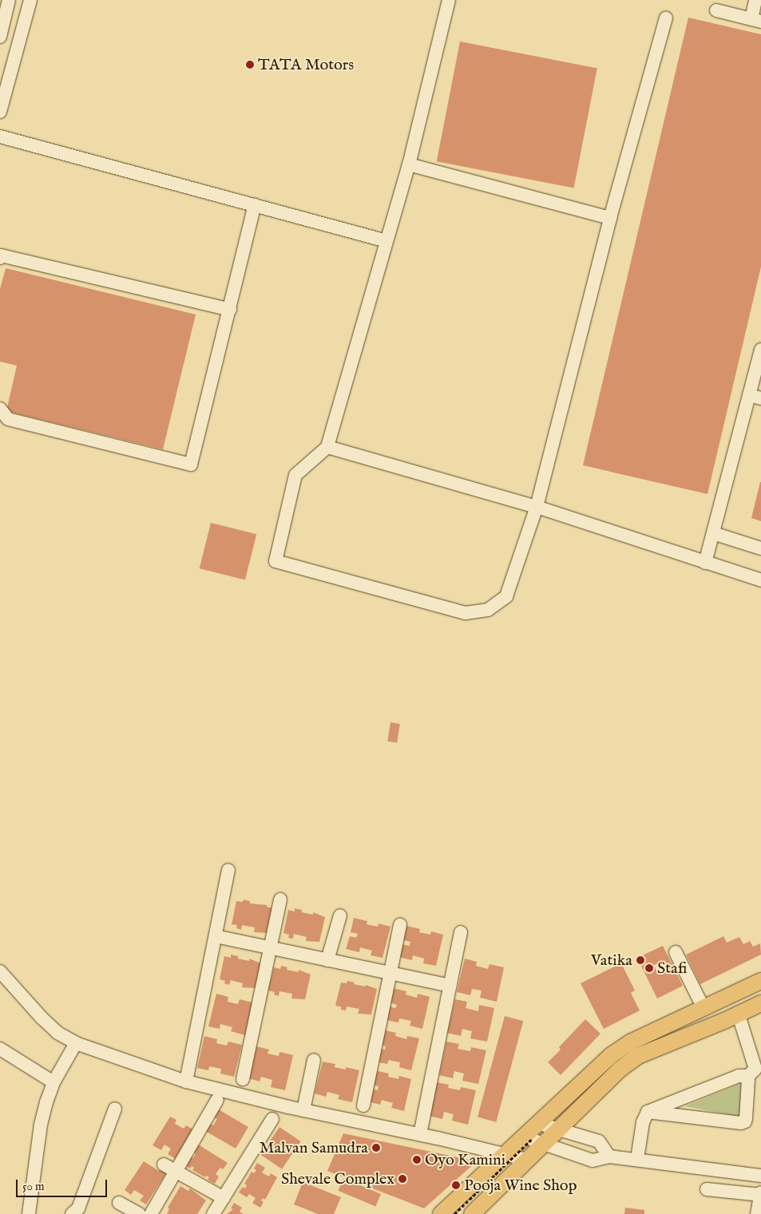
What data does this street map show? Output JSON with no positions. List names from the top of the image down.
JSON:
{
  "places": [
    "TATA Motors",
    "Vatika",
    "Stafi",
    "Malvan Samudra",
    "Oyo Kamini",
    "Shevale Complex",
    "Pooja Wine Shop"
  ],
  "scale_bar": "50 m"
}
